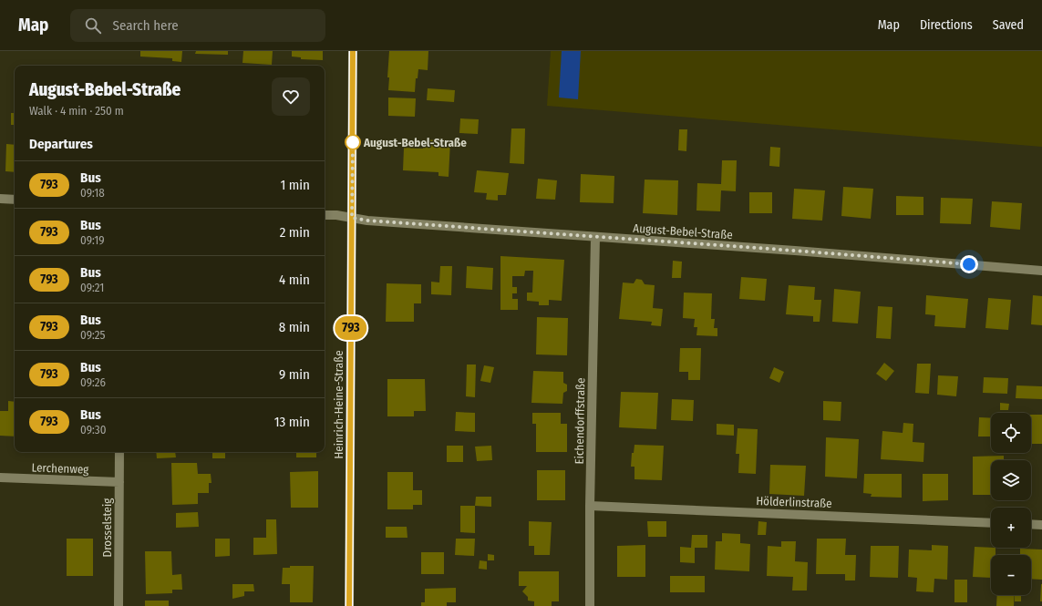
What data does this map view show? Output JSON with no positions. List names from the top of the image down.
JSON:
{
  "streets": {
    "street": [
      "August-Bebel-Straße",
      "Heinrich-Heine-Straße",
      "Eichendorffstraße",
      "Lerchenweg",
      "Hölderlinstraße",
      "Drosselsteig"
    ]
  },
  "crossings": [
    ["August-Bebel-Straße", "Heinrich-Heine-Straße"],
    ["August-Bebel-Straße", "Eichendorffstraße"],
    ["Eichendorffstraße", "Hölderlinstraße"],
    ["Lerchenweg", "Drosselsteig"]
  ],
  "places": ["August-Bebel-Straße"],
  "lines": ["bus line 793"],
  "page": {
    "header": "Map",
    "search": "Search here",
    "nav": ["Map", "Directions", "Saved"],
    "on_map": "793",
    "heading": [
      ["August-Bebel-Straße", "Walk · 4 min · 250 m"],
      "Departures"
    ],
    "list": [
      {
        "mark": "793",
        "name": "Bus",
        "note": "09:18",
        "value": "1 min"
      },
      {
        "mark": "793",
        "name": "Bus",
        "note": "09:19",
        "value": "2 min"
      },
      {
        "mark": "793",
        "name": "Bus",
        "note": "09:21",
        "value": "4 min"
      },
      {
        "mark": "793",
        "name": "Bus",
        "note": "09:25",
        "value": "8 min"
      },
      {
        "mark": "793",
        "name": "Bus",
        "note": "09:26",
        "value": "9 min"
      },
      {
        "mark": "793",
        "name": "Bus",
        "note": "09:30",
        "value": "13 min"
      }
    ],
    "map_buttons": ["+", "−"]
  }
}
